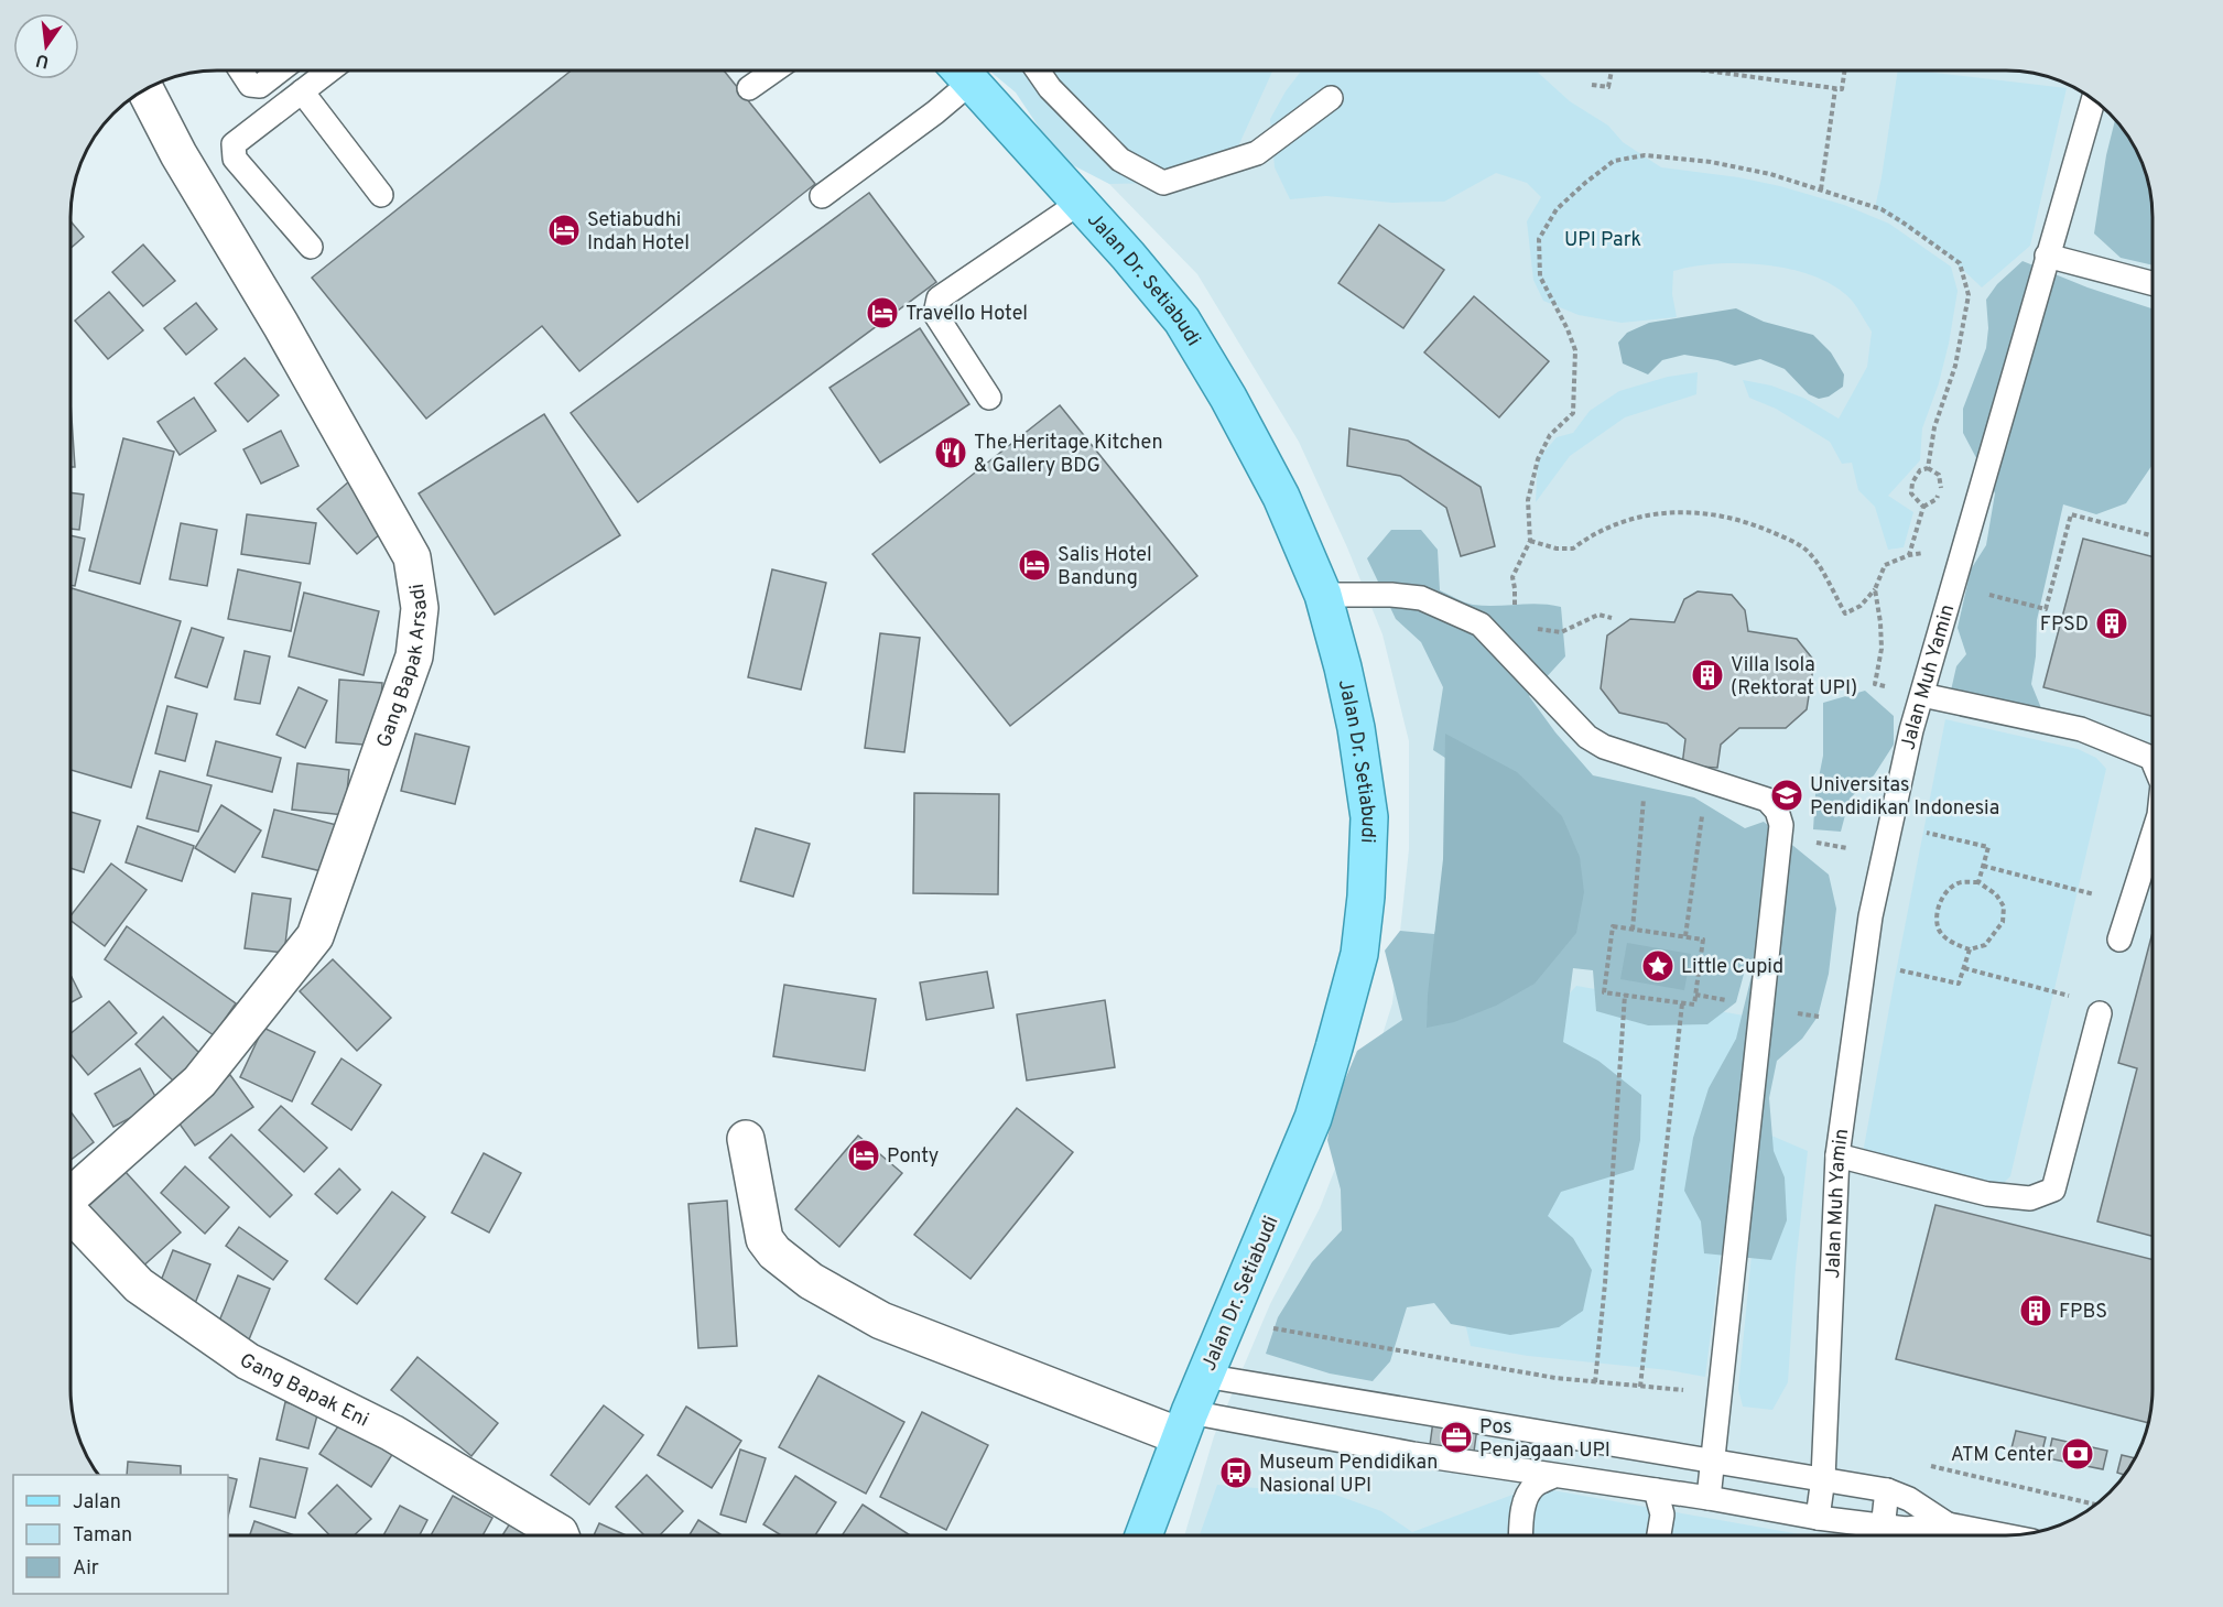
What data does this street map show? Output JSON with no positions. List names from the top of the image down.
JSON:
{
  "streets": {
    "main road": ["Jalan Dr. Setiabudi"],
    "street": ["Gang Bapak Arsadi", "Gang Bapak Eni"],
    "lane": ["Jalan Muh Yamin"]
  },
  "parks": ["UPI Park"],
  "places": {
    "hotel": [
      "Setiabudhi Indah Hotel",
      "Travello Hotel",
      "Salis Hotel Bandung",
      "Ponty"
    ],
    "restaurant": ["The Heritage Kitchen & Gallery BDG"],
    "building": ["FPSD", "Villa Isola (Rektorat UPI)", "FPBS"],
    "school or university": ["Universitas Pendidikan Indonesia"],
    "place": ["Little Cupid"],
    "office": ["Pos Penjagaan UPI"],
    "bank": ["ATM Center"],
    "bus stop": ["Museum Pendidikan Nasional UPI"]
  },
  "legend": ["Jalan", "Taman", "Air"],
  "north": "bottom"
}
